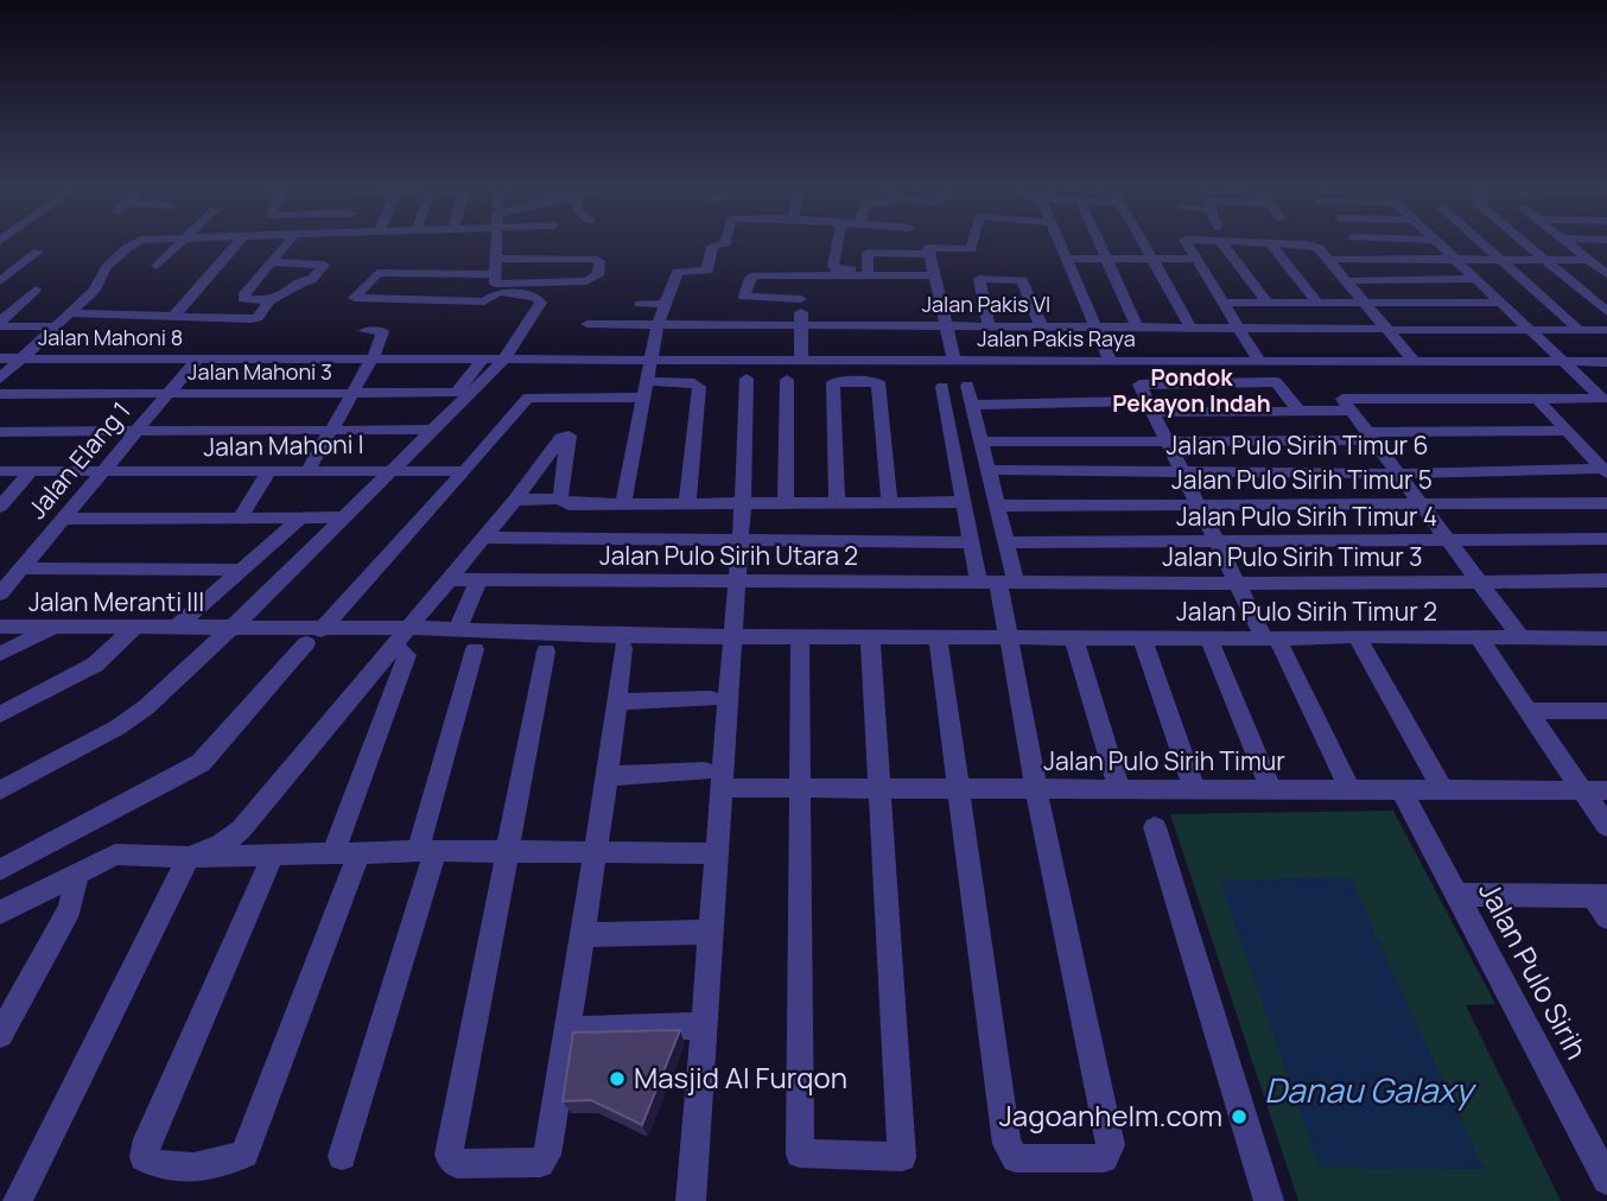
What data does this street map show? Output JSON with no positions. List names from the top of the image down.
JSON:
{
  "streets": {
    "street": [
      "Jalan Pakis VI",
      "Jalan Mahoni 8",
      "Jalan Pakis Raya",
      "Jalan Mahoni 3",
      "Jalan Mahoni I",
      "Jalan Pulo Sirih Timur 6",
      "Jalan Elang 1",
      "Jalan Pulo Sirih Timur 5",
      "Jalan Pulo Sirih Timur 4",
      "Jalan Pulo Sirih Utara 2",
      "Jalan Pulo Sirih Timur 3",
      "Jalan Meranti III",
      "Jalan Pulo Sirih Timur 2",
      "Jalan Pulo Sirih Timur",
      "Jalan Pulo Sirih"
    ]
  },
  "crossings": [
    ["Jalan Mahoni 8", "Jalan Pakis Raya"],
    ["Jalan Mahoni 8", "Jalan Elang 1"],
    ["Jalan Pakis Raya", "Jalan Mahoni 3"],
    ["Jalan Mahoni 3", "Jalan Elang 1"],
    ["Jalan Mahoni I", "Jalan Elang 1"],
    ["Jalan Pulo Sirih Utara 2", "Jalan Pulo Sirih Timur 3"],
    ["Jalan Meranti III", "Jalan Pulo Sirih Timur 2"],
    ["Jalan Pulo Sirih Timur", "Jalan Pulo Sirih"]
  ],
  "districts": ["Pondok Pekayon Indah"],
  "water": ["Danau Galaxy"],
  "places": ["Masjid Al Furqon", "Jagoanhelm.com"]
}
